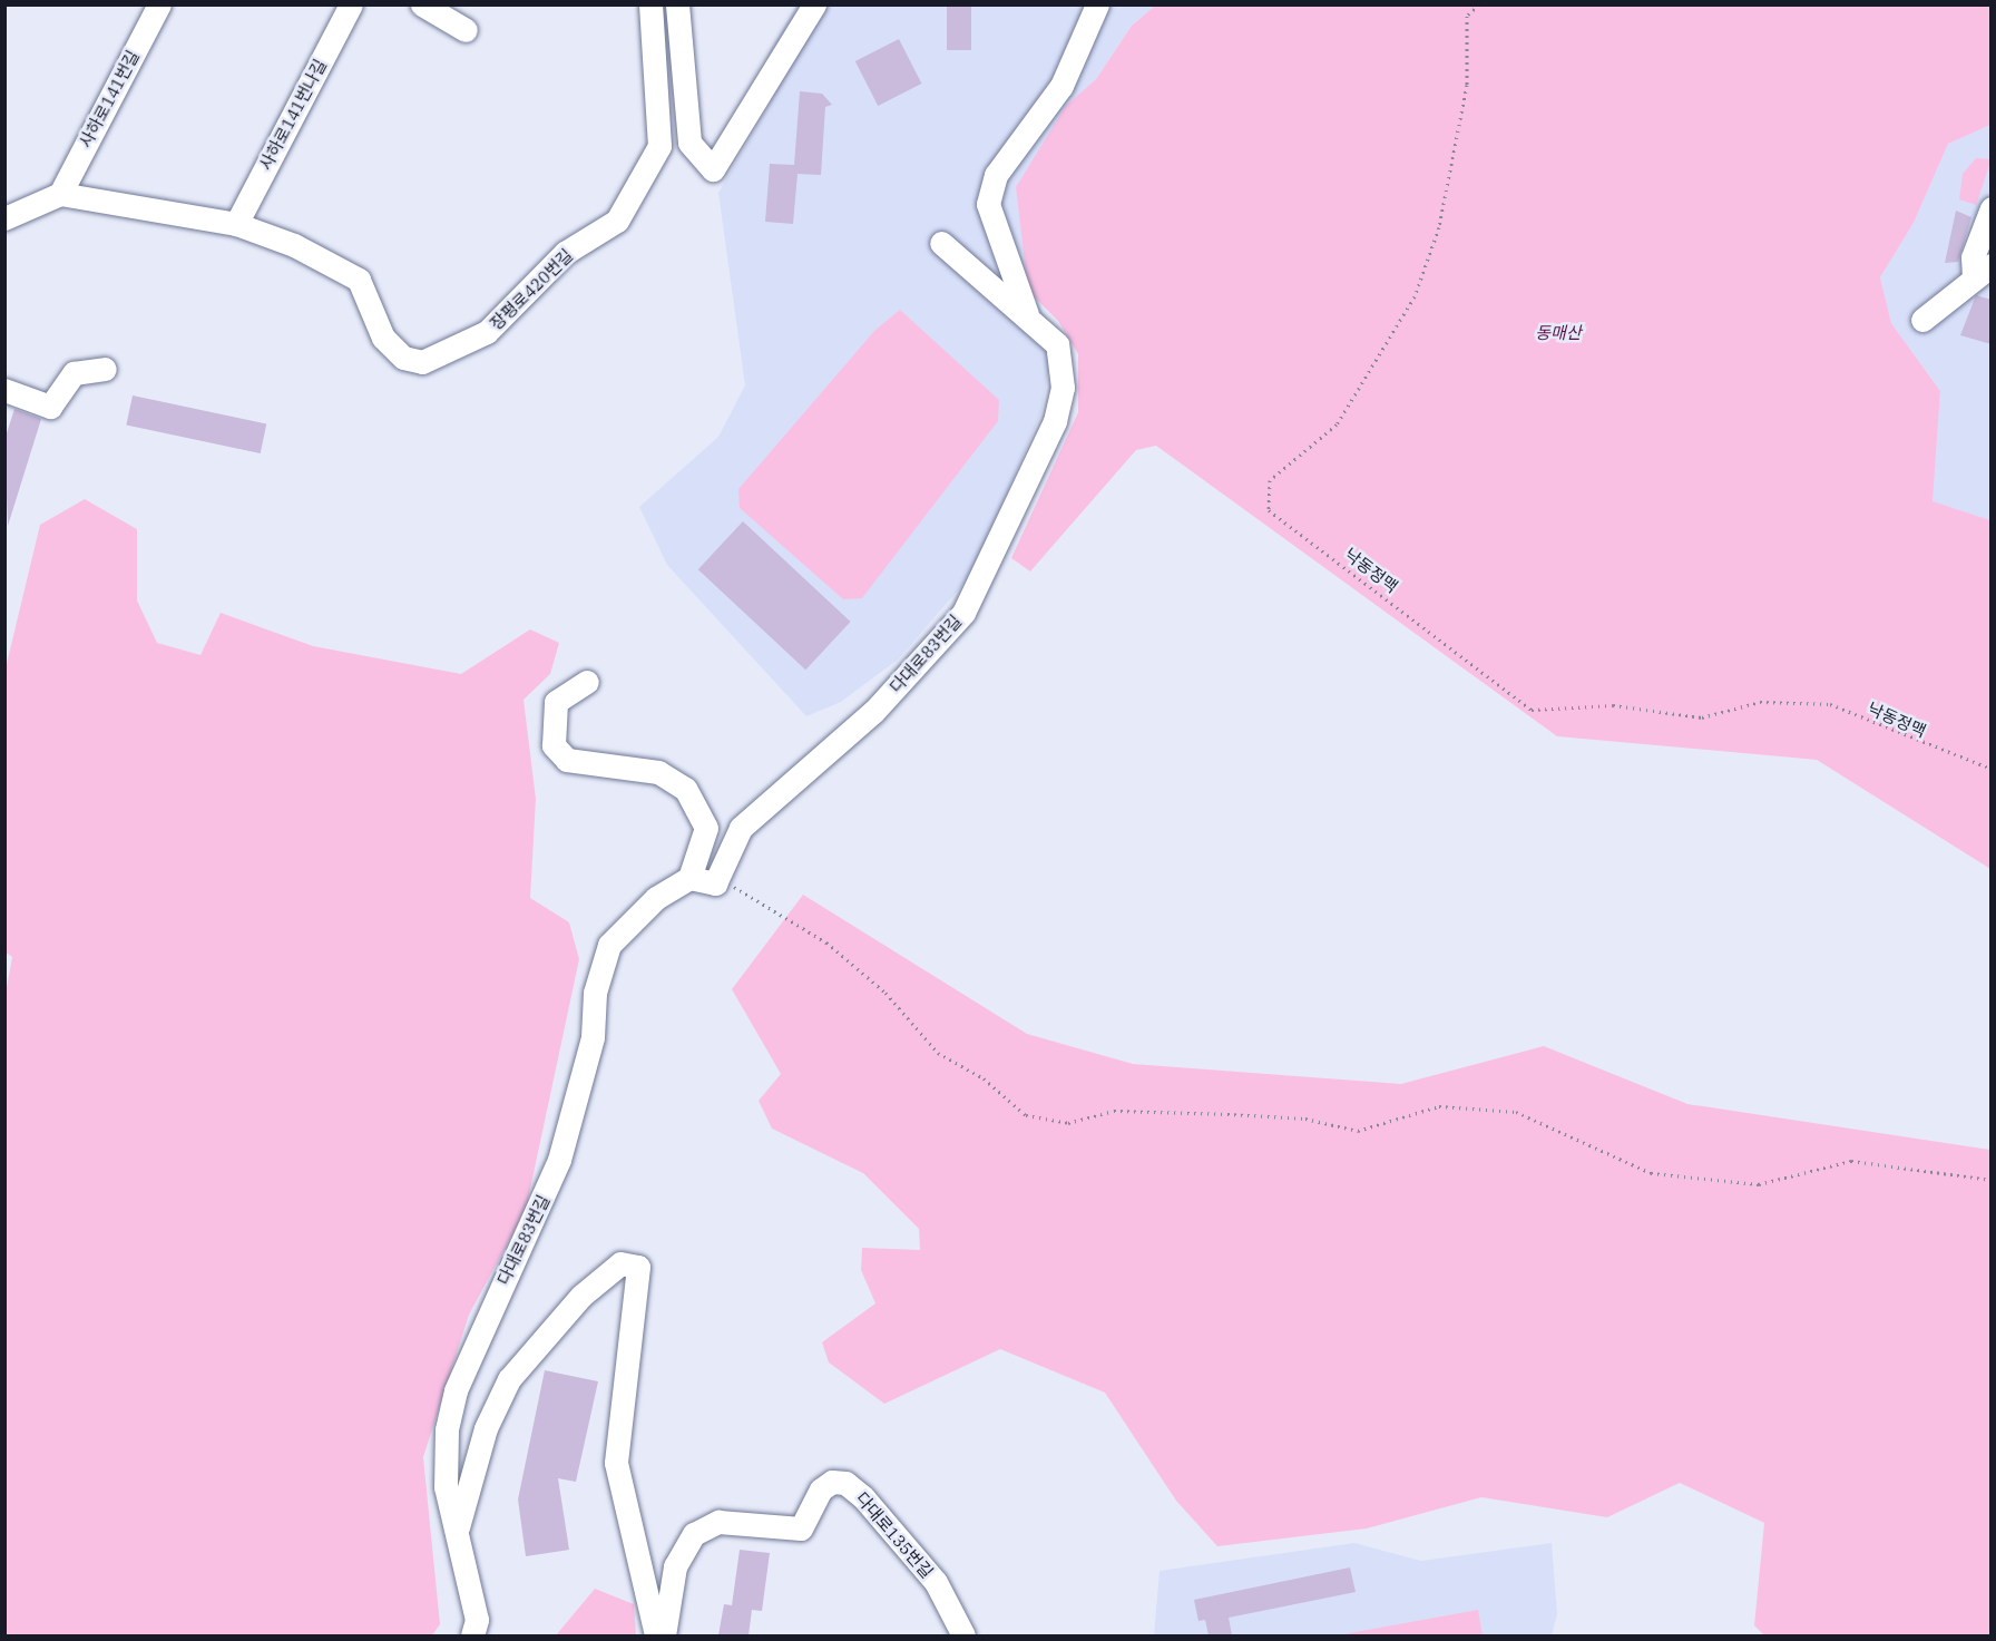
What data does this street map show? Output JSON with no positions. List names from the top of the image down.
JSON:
{
  "streets": {
    "street": [
      "사하로141번길",
      "사하로141번나길",
      "장평로420번길",
      "다대로83번길",
      "다대로135번길"
    ],
    "path": ["낙동정맥"]
  },
  "crossings": [
    ["사하로141번길", "장평로420번길"],
    ["사하로141번나길", "장평로420번길"]
  ],
  "parks": ["동매산"]
}
